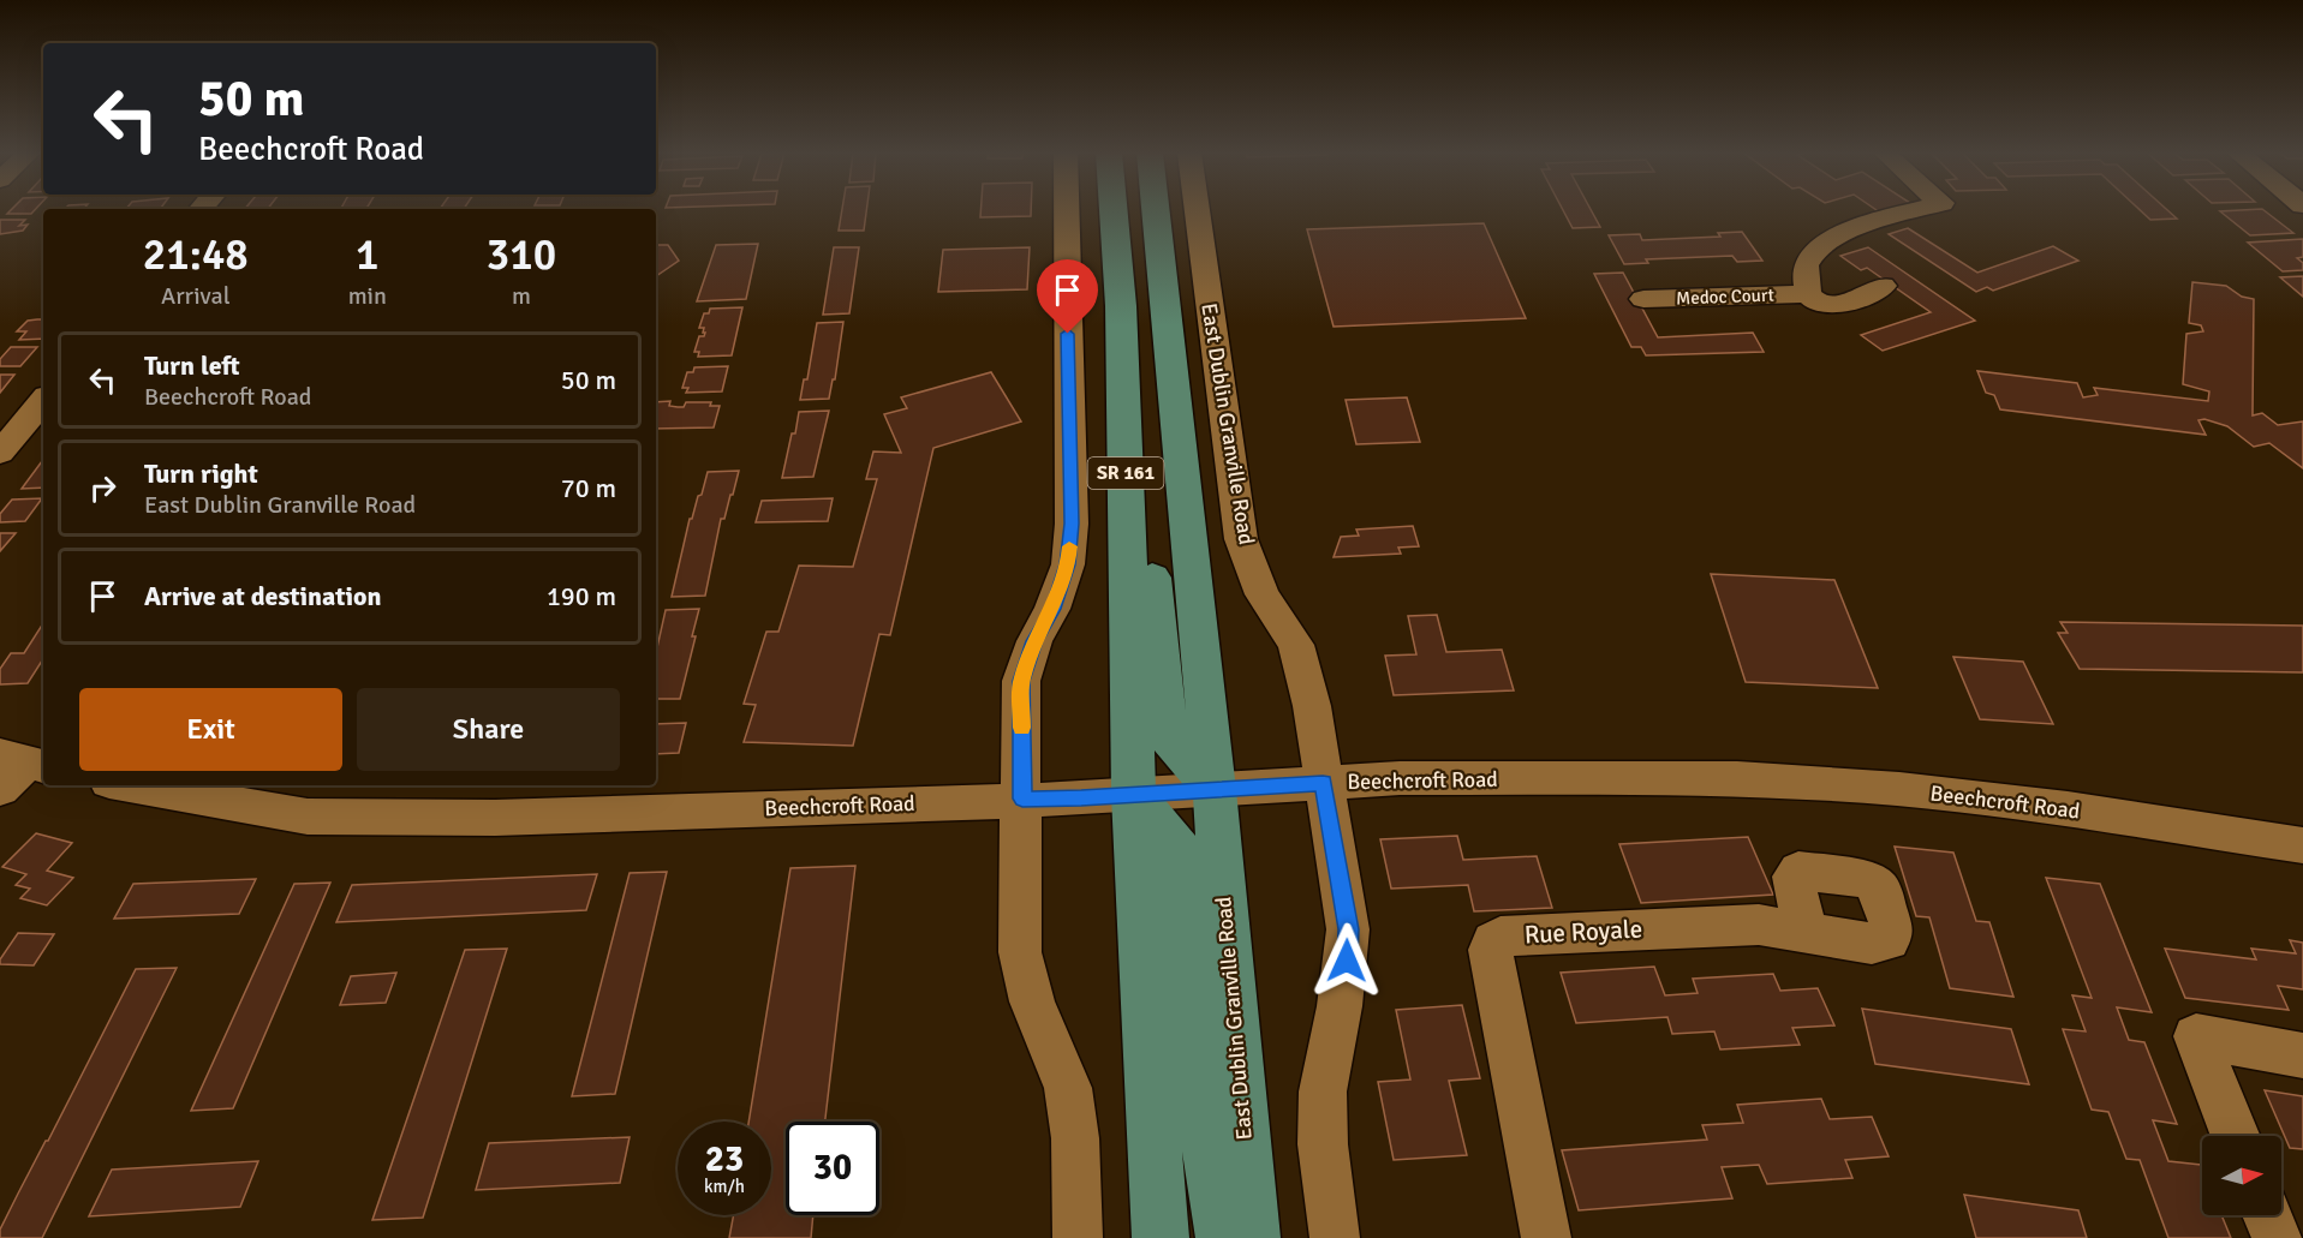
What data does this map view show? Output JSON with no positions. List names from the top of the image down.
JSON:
{
  "streets": {
    "main road": ["East Dublin Granville Road", "SR 161"],
    "street": ["Medoc Court", "Beechcroft Road", "Rue Royale"]
  },
  "crossings": [
    ["East Dublin Granville Road", "Beechcroft Road"],
    ["SR 161", "Beechcroft Road"]
  ],
  "north": "right",
  "page": {
    "turn": ["50 m", "Beechcroft Road"],
    "eta": [
      "21:48",
      "Arrival",
      "1",
      "min",
      "310",
      "m"
    ],
    "list": [
      {
        "name": "Turn left",
        "note": "Beechcroft Road",
        "value": "50 m"
      },
      {
        "name": "Turn right",
        "note": "East Dublin Granville Road",
        "value": "70 m"
      },
      {
        "name": "Arrive at destination",
        "value": "190 m"
      }
    ],
    "buttons": ["Exit", "Share"],
    "speed": "23 km/h",
    "limit": "30"
  }
}
